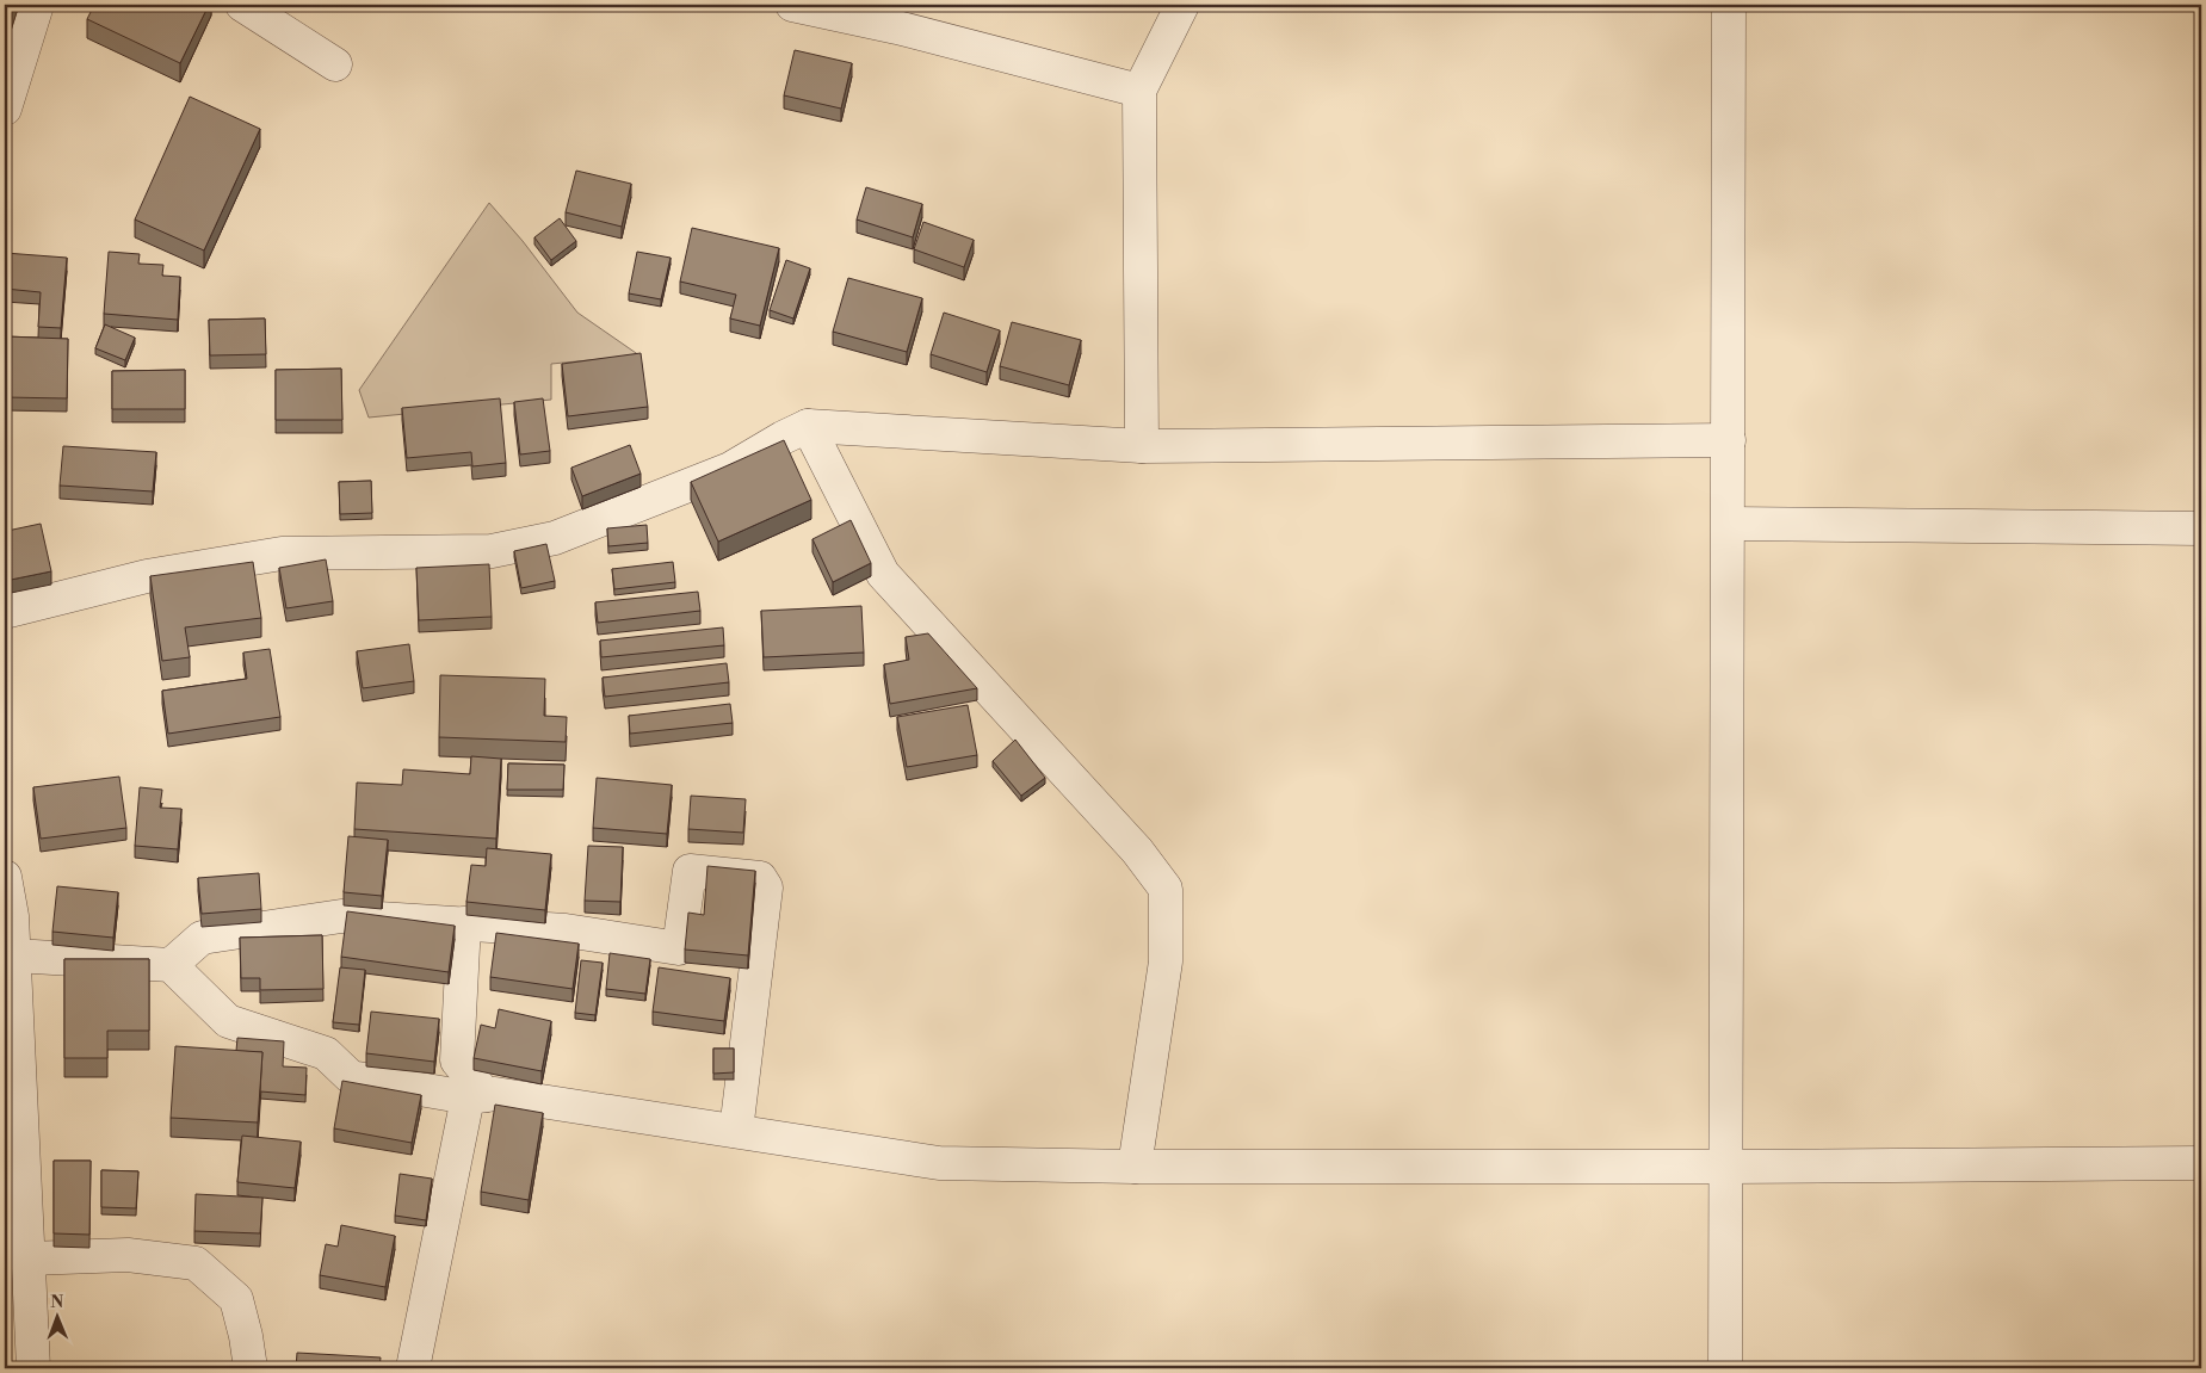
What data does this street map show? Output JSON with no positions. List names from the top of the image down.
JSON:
{
  "north": "top"
}
